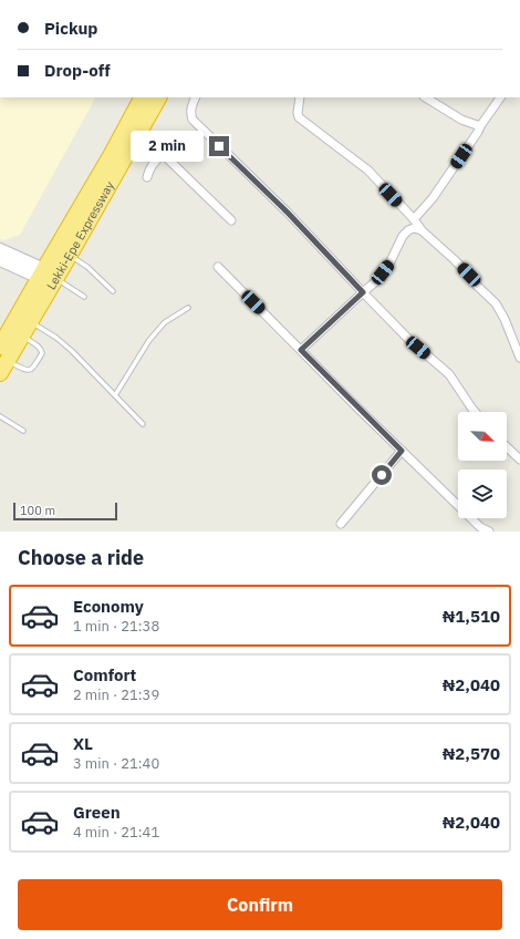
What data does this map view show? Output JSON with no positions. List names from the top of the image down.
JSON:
{
  "streets": {
    "highway": ["Lekki-Epe Expressway"]
  },
  "scale_bar": "100 m",
  "north": "bottom right",
  "page": {
    "banner": ["Pickup", "Drop-off"],
    "bubble": "2 min",
    "scale": "100 m",
    "heading": "Choose a ride",
    "list": [
      {
        "name": "Economy",
        "note": "1 min · 21:38",
        "value": "₦1,510"
      },
      {
        "name": "Comfort",
        "note": "2 min · 21:39",
        "value": "₦2,040"
      },
      {
        "name": "XL",
        "note": "3 min · 21:40",
        "value": "₦2,570"
      },
      {
        "name": "Green",
        "note": "4 min · 21:41",
        "value": "₦2,040"
      }
    ],
    "buttons": "Confirm"
  }
}
